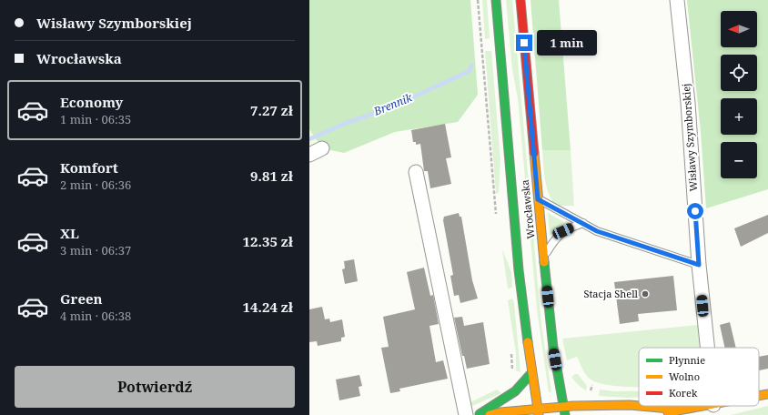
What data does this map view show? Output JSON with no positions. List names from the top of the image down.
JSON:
{
  "streets": {
    "main road": ["Wrocławska"],
    "street": ["Wisławy Szymborskiej"]
  },
  "water": ["Brennik"],
  "places": ["Stacja Shell"],
  "legend": ["Płynnie", "Wolno", "Korek"],
  "north": "left",
  "page": {
    "banner": ["Wisławy Szymborskiej", "Wrocławska"],
    "map_buttons": ["+", "−"],
    "bubble": "1 min",
    "list": [
      {
        "name": "Economy",
        "note": "1 min · 06:35",
        "value": "7.27 zł"
      },
      {
        "name": "Komfort",
        "note": "2 min · 06:36",
        "value": "9.81 zł"
      },
      {
        "name": "XL",
        "note": "3 min · 06:37",
        "value": "12.35 zł"
      },
      {
        "name": "Green",
        "note": "4 min · 06:38",
        "value": "14.24 zł"
      }
    ],
    "buttons": "Potwierdź"
  }
}
